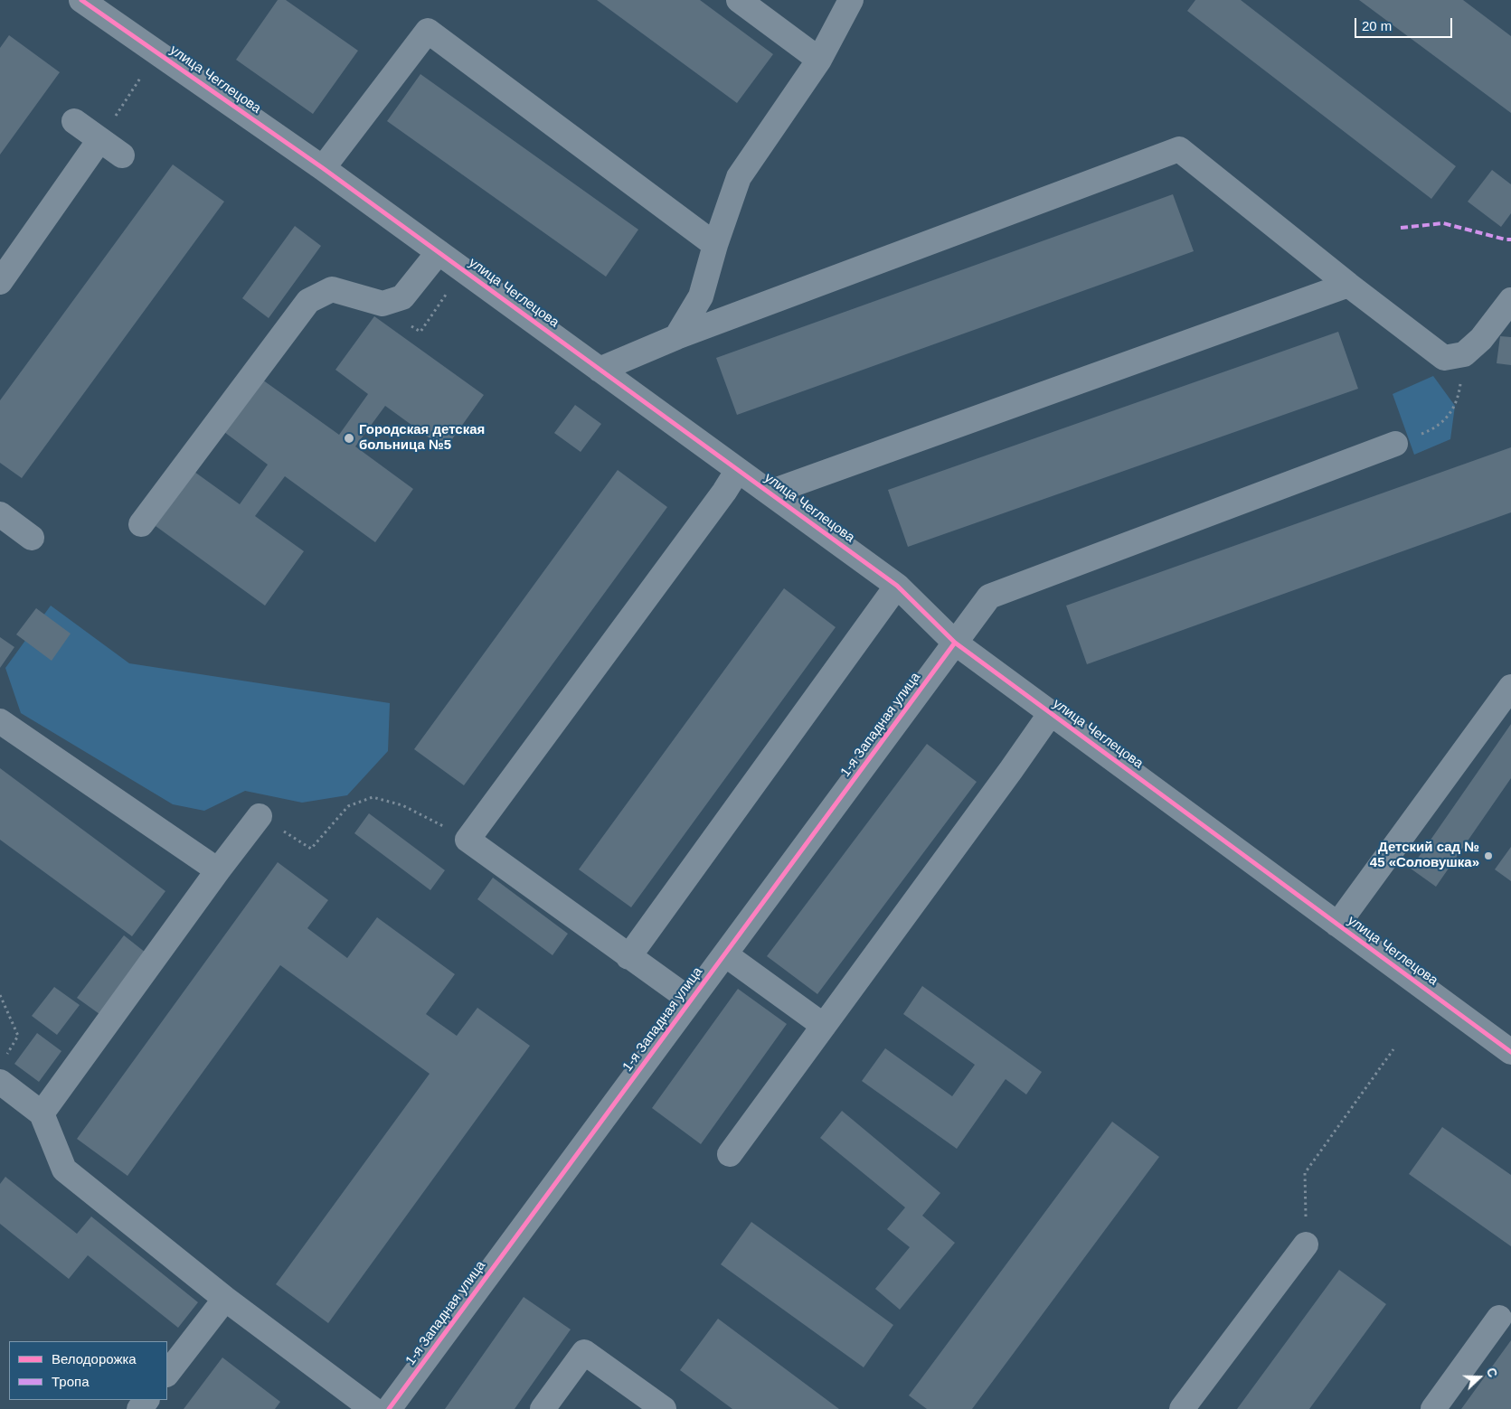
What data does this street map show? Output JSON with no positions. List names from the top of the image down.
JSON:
{
  "streets": {
    "street": ["улица Чеглецова", "1-я Западная улица"]
  },
  "crossings": [
    ["улица Чеглецова", "1-я Западная улица"]
  ],
  "places": ["Городская детская больница №5", "Детский сад № 45 «Соловушка»"],
  "legend": ["Велодорожка", "Тропа"],
  "scale_bar": "20 m",
  "north": "right"
}
